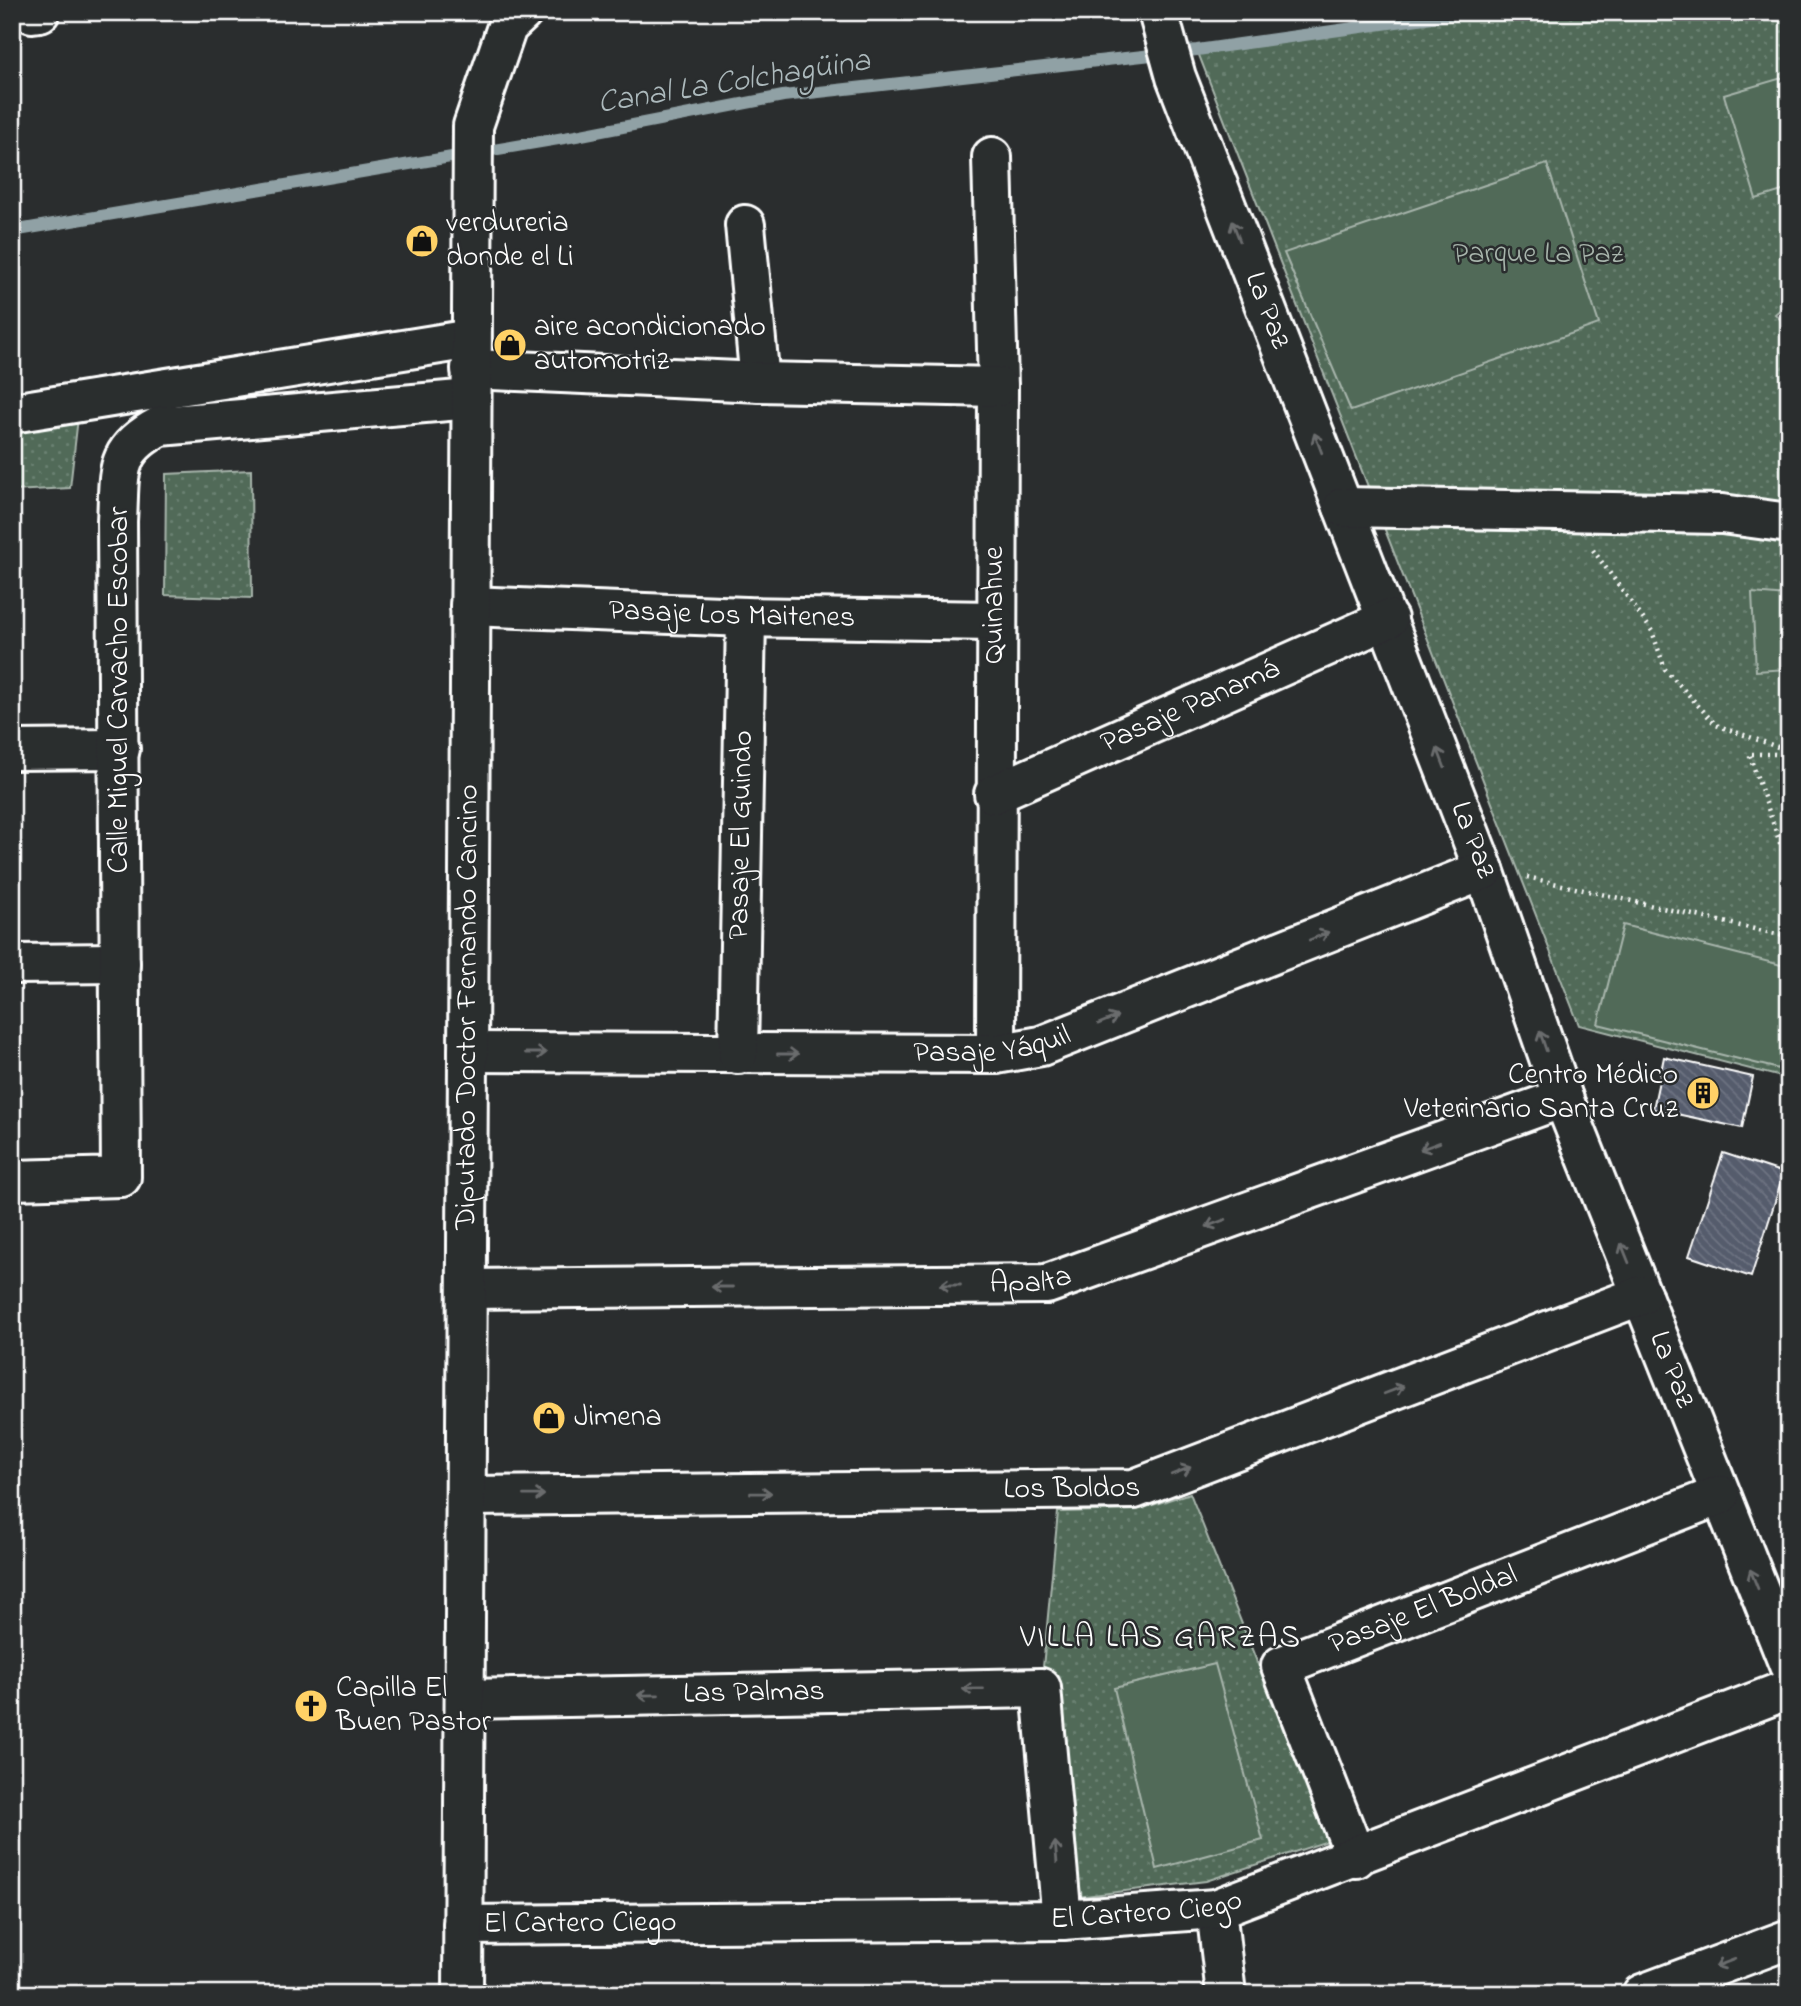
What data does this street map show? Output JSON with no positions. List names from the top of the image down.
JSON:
{
  "streets": {
    "street": [
      "La Paz",
      "Quinahue",
      "Pasaje Los Maitenes",
      "Calle Miguel Carvacho Escobar",
      "Pasaje Panamá",
      "Pasaje El Guindo",
      "Diputado Doctor Fernando Cancino",
      "Pasaje Yáquil",
      "Apalta",
      "Los Boldos",
      "Pasaje El Boldal",
      "Las Palmas",
      "El Cartero Ciego"
    ]
  },
  "crossings": [
    ["La Paz", "Pasaje Panamá"],
    ["La Paz", "Pasaje Yáquil"],
    ["La Paz", "Apalta"],
    ["La Paz", "Los Boldos"],
    ["La Paz", "Pasaje El Boldal"],
    ["Quinahue", "Pasaje Los Maitenes"],
    ["Quinahue", "Pasaje Panamá"],
    ["Quinahue", "Pasaje Yáquil"],
    ["Pasaje Los Maitenes", "Pasaje El Guindo"],
    ["Pasaje Los Maitenes", "Diputado Doctor Fernando Cancino"],
    ["Calle Miguel Carvacho Escobar", "Diputado Doctor Fernando Cancino"],
    ["Pasaje El Guindo", "Pasaje Yáquil"],
    ["Diputado Doctor Fernando Cancino", "Pasaje Yáquil"],
    ["Diputado Doctor Fernando Cancino", "Apalta"],
    ["Diputado Doctor Fernando Cancino", "Los Boldos"],
    ["Diputado Doctor Fernando Cancino", "Las Palmas"],
    ["Diputado Doctor Fernando Cancino", "El Cartero Ciego"],
    ["Pasaje El Boldal", "El Cartero Ciego"],
    ["Las Palmas", "El Cartero Ciego"]
  ],
  "one_way": [
    "La Paz",
    "Pasaje Yáquil",
    "Apalta",
    "Los Boldos"
  ],
  "districts": ["VILLA LAS GARZAS"],
  "water": ["Canal La Colchagüina"],
  "parks": ["Parque La Paz"],
  "places": {
    "shop": ["verdureria donde el Li", "aire acondicionado automotriz", "Jimena"],
    "building": ["Centro Médico Veterinario Santa Cruz"],
    "church": ["Capilla El Buen Pastor"]
  }
}
